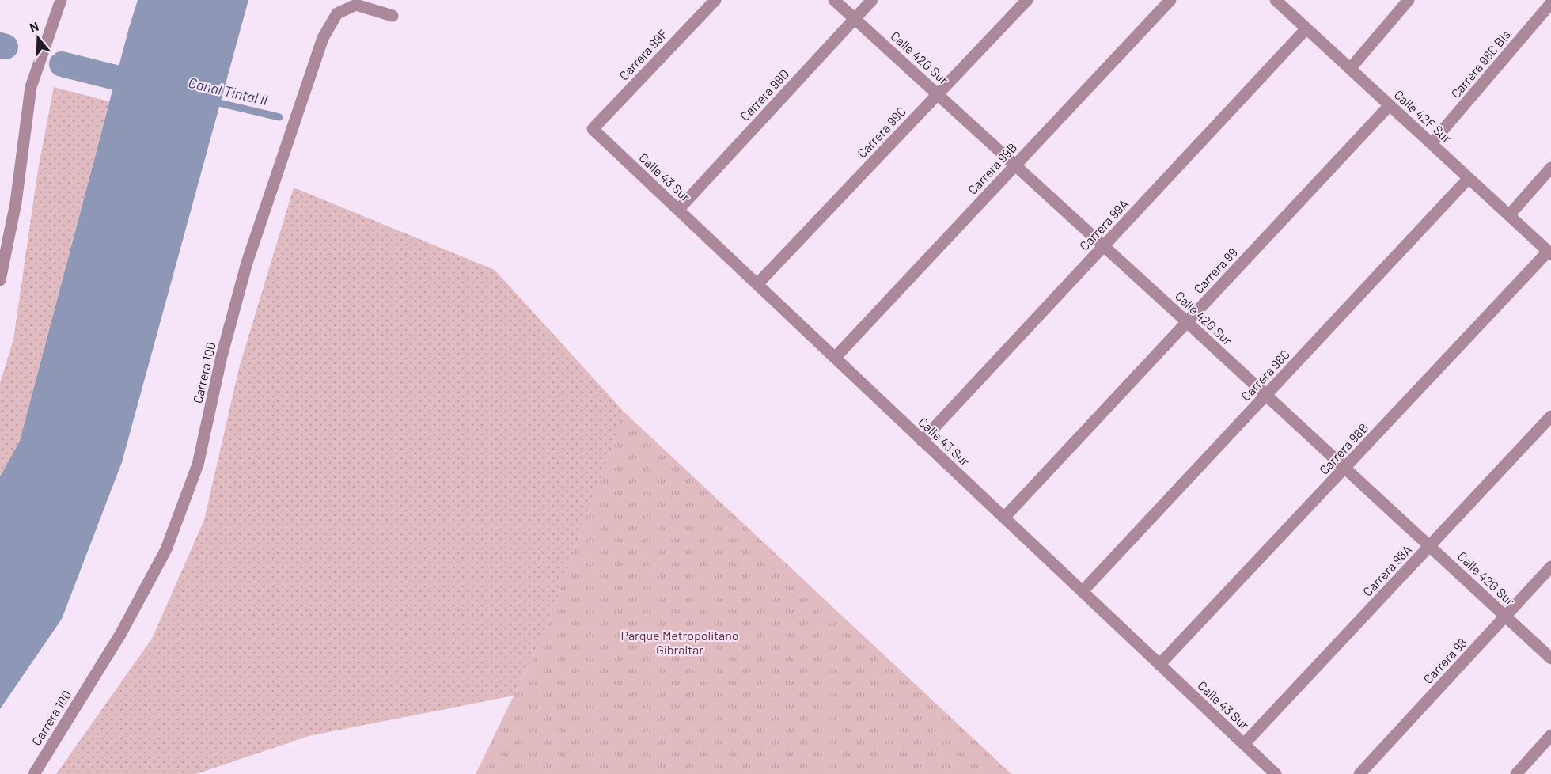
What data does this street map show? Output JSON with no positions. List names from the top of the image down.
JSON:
{
  "streets": {
    "street": [
      "Carrera 99F",
      "Calle 42G Sur",
      "Carrera 98C Bis",
      "Carrera 99D",
      "Calle 42F Sur",
      "Carrera 99C",
      "Carrera 99B",
      "Calle 43 Sur",
      "Carrera 99A",
      "Carrera 99",
      "Carrera 100",
      "Carrera 98C",
      "Carrera 98B",
      "Carrera 98A",
      "Carrera 98"
    ]
  },
  "crossings": [
    ["Carrera 99F", "Calle 43 Sur"],
    ["Calle 42G Sur", "Carrera 99D"],
    ["Calle 42G Sur", "Carrera 99C"],
    ["Calle 42G Sur", "Carrera 99B"],
    ["Calle 42G Sur", "Carrera 99A"],
    ["Calle 42G Sur", "Carrera 99"],
    ["Calle 42G Sur", "Carrera 98C"],
    ["Calle 42G Sur", "Carrera 98B"],
    ["Calle 42G Sur", "Carrera 98A"],
    ["Calle 42G Sur", "Carrera 98"],
    ["Carrera 98C Bis", "Calle 42F Sur"],
    ["Carrera 99D", "Calle 43 Sur"],
    ["Calle 42F Sur", "Carrera 99A"],
    ["Calle 42F Sur", "Carrera 99"],
    ["Calle 42F Sur", "Carrera 98C"],
    ["Calle 42F Sur", "Carrera 98B"],
    ["Carrera 99C", "Calle 43 Sur"],
    ["Carrera 99B", "Calle 43 Sur"],
    ["Calle 43 Sur", "Carrera 99A"],
    ["Calle 43 Sur", "Carrera 99"],
    ["Calle 43 Sur", "Carrera 98C"],
    ["Calle 43 Sur", "Carrera 98B"],
    ["Calle 43 Sur", "Carrera 98A"]
  ],
  "water": ["Canal Tintal II"],
  "parks": ["Parque Metropolitano Gibraltar"],
  "north": "top"
}
